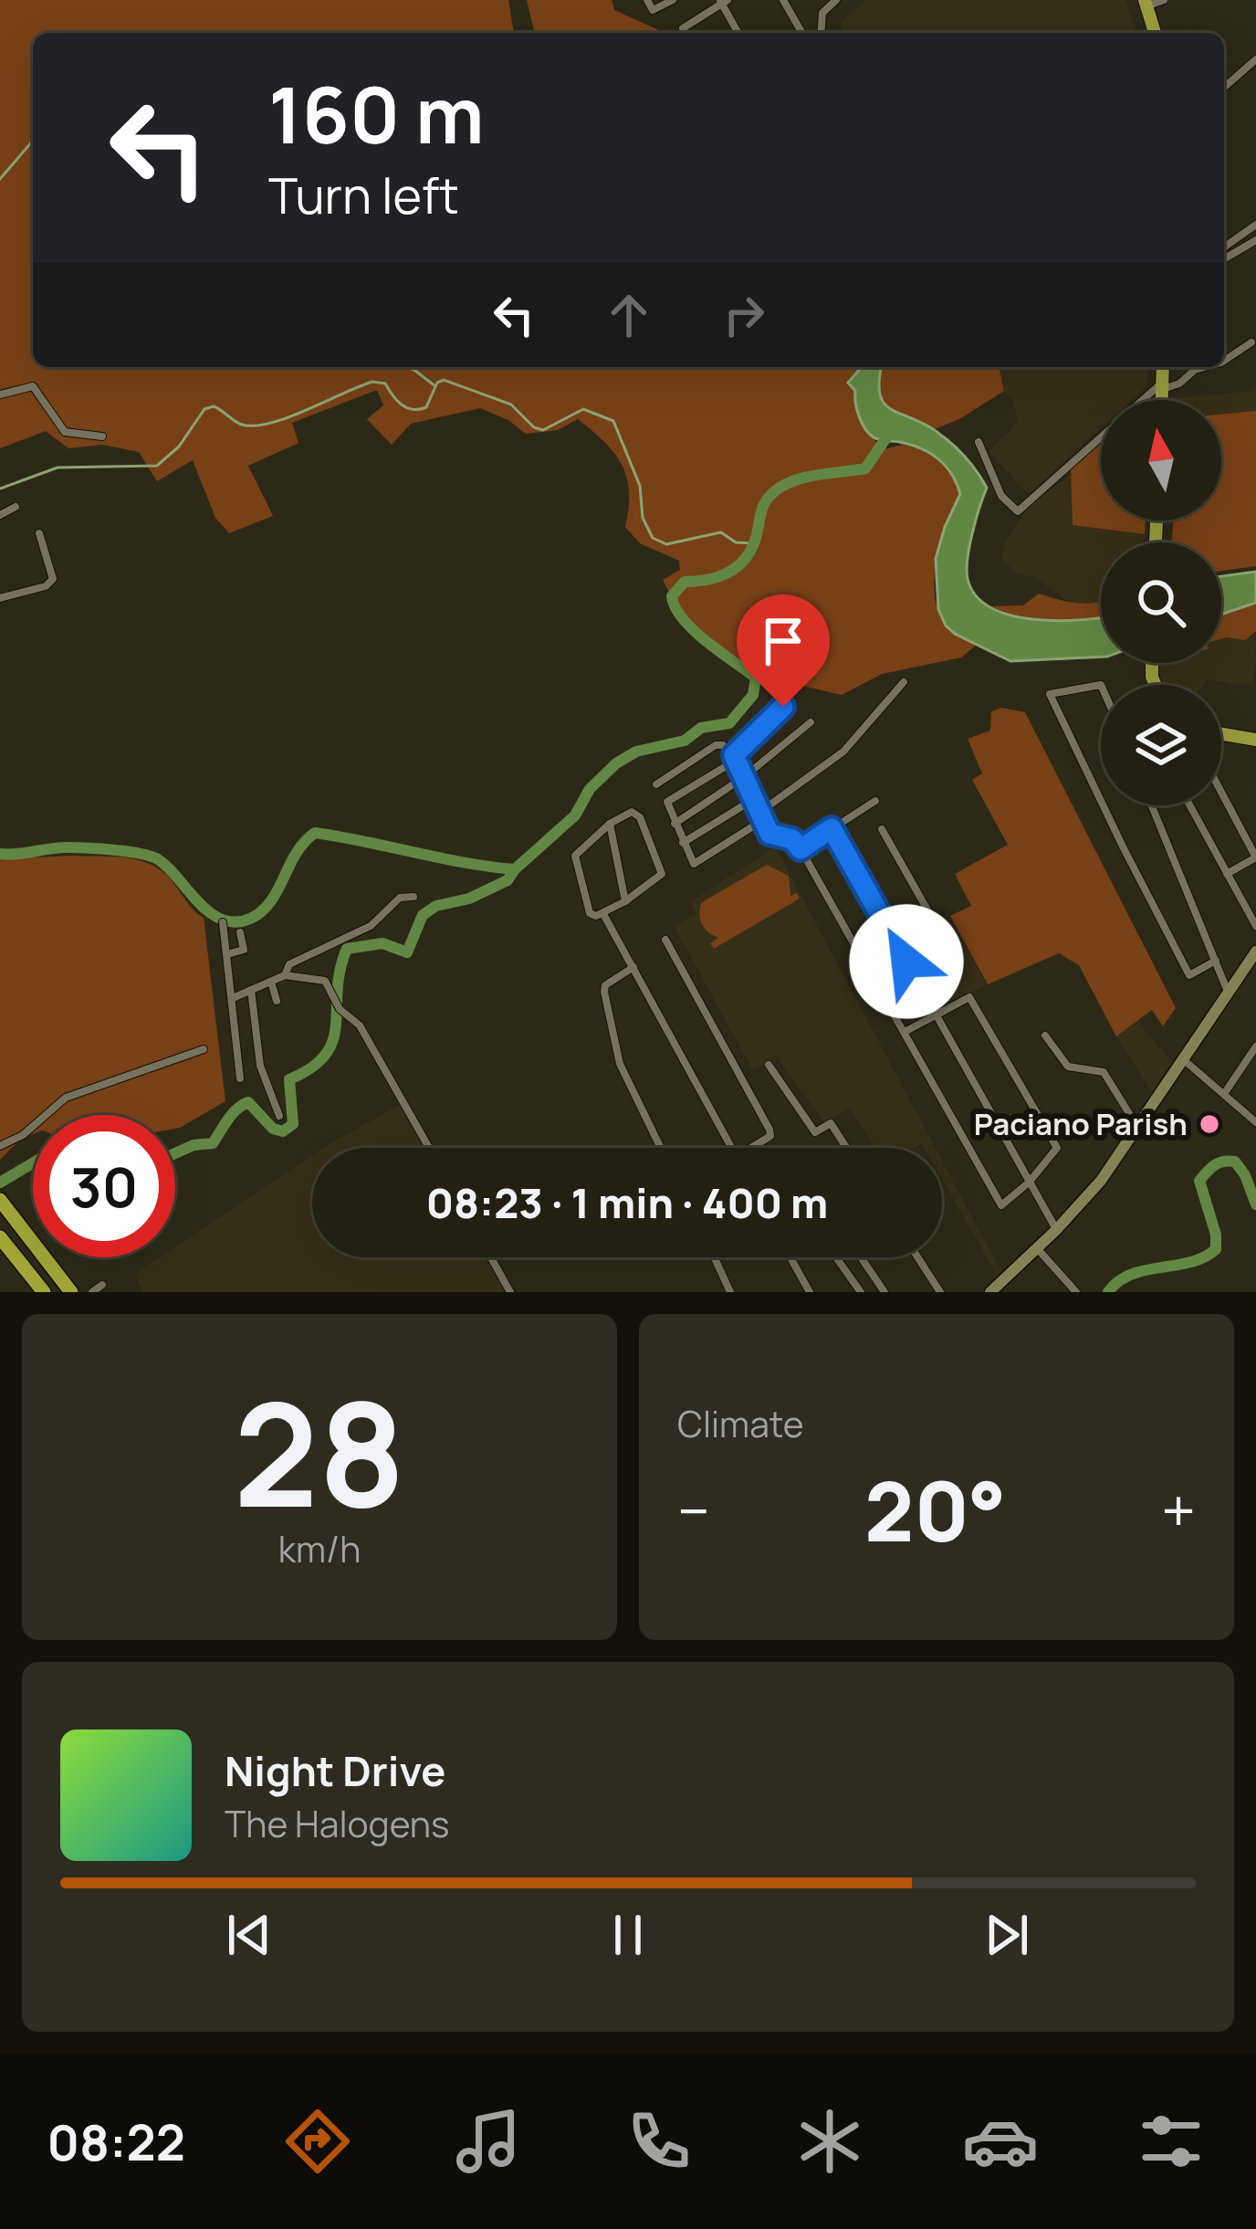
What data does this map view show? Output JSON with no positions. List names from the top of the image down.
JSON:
{
  "places": ["Paciano Parish"],
  "north": "top",
  "page": {
    "turn": ["160 m", "Turn left"],
    "limit": "30",
    "trip": "08:23 · 1 min · 400 m",
    "tile": [
      ["28", "km/h"],
      "Climate"
    ],
    "heat": ["−", "20°", "+"],
    "song": ["Night Drive", "The Halogens"],
    "tabs": "08:22"
  }
}
